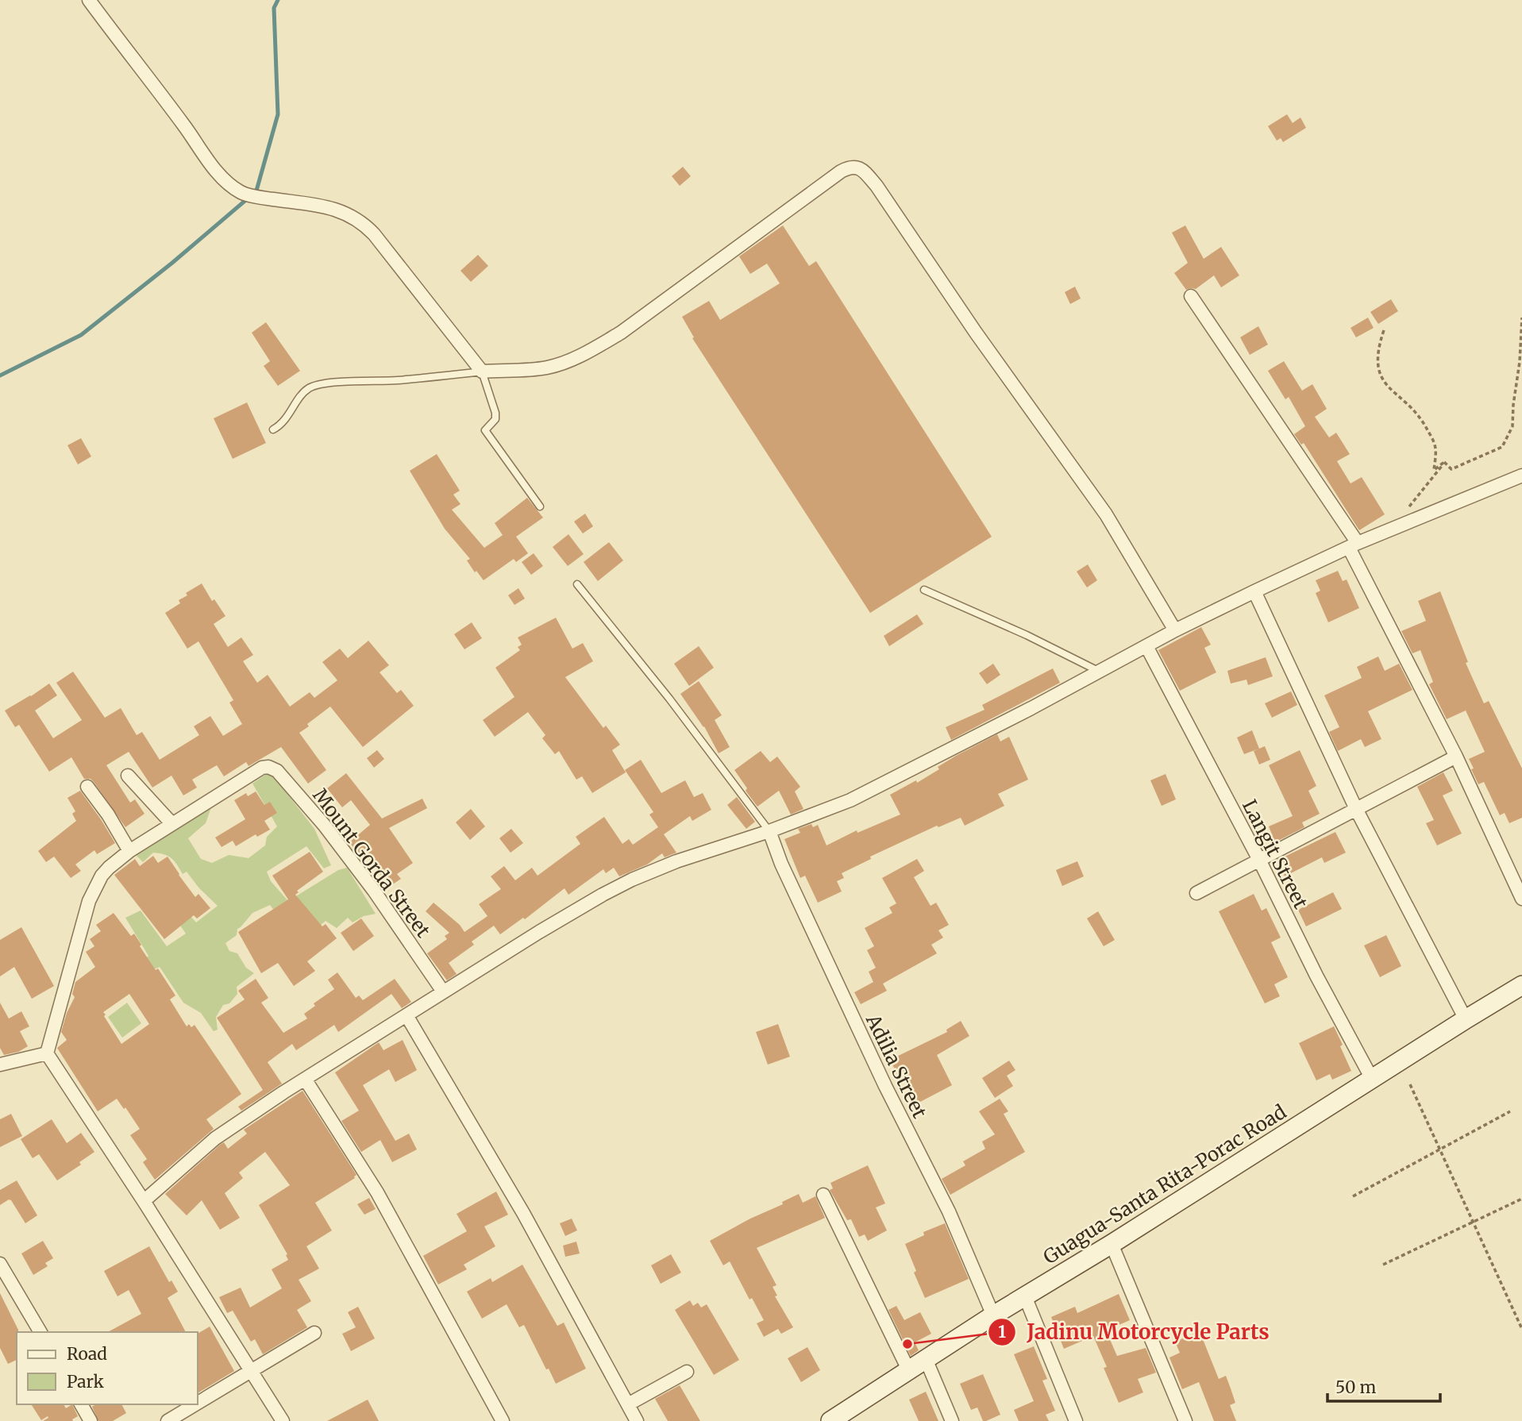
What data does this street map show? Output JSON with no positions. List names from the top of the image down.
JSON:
{
  "streets": {
    "main road": ["Guagua-Santa Rita-Porac Road"],
    "street": ["Langit Street", "Mount Gorda Street", "Adilia Street"]
  },
  "crossings": [
    ["Langit Street", "Guagua-Santa Rita-Porac Road"],
    ["Adilia Street", "Guagua-Santa Rita-Porac Road"]
  ],
  "places": ["Jadinu Motorcycle Parts"],
  "legend": ["Road", "Park"],
  "scale_bar": "50 m"
}
